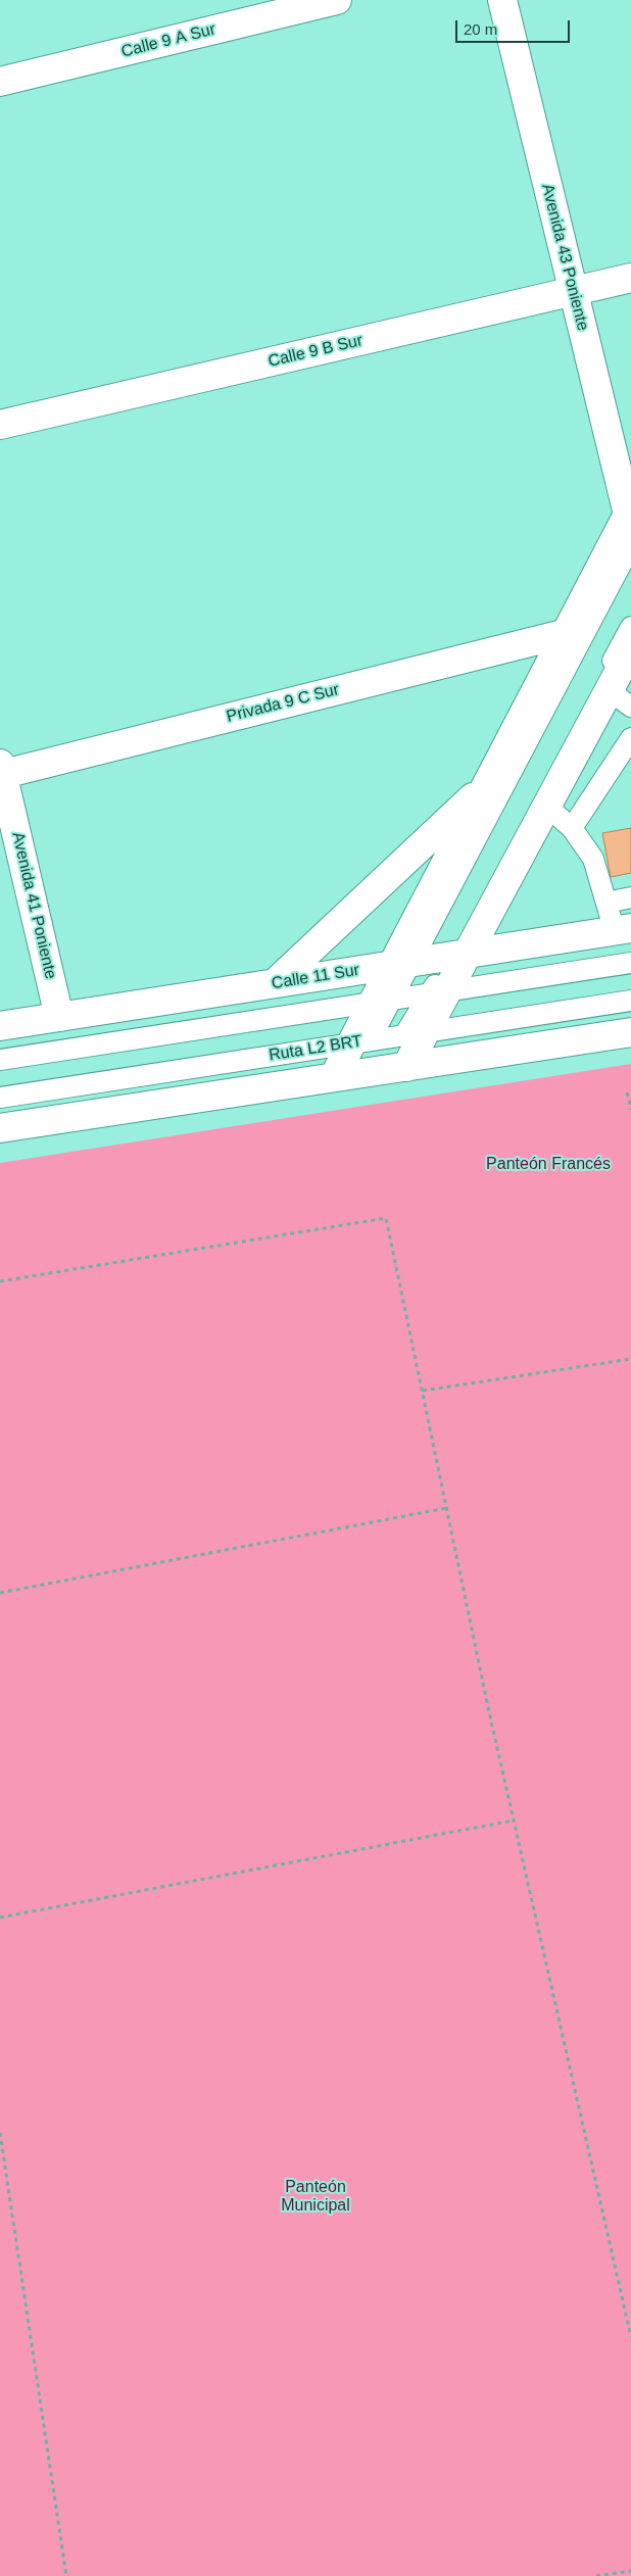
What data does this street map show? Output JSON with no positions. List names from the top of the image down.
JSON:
{
  "streets": {
    "main road": [
      "Calle 9 A Sur",
      "Avenida 43 Poniente",
      "Calle 9 B Sur",
      "Privada 9 C Sur",
      "Avenida 41 Poniente",
      "Calle 11 Sur"
    ],
    "lane": ["Ruta L2 BRT"]
  },
  "crossings": [
    ["Avenida 43 Poniente", "Calle 9 B Sur"],
    ["Privada 9 C Sur", "Avenida 41 Poniente"],
    ["Avenida 41 Poniente", "Calle 11 Sur"]
  ],
  "parks": ["Panteón Francés", "Panteón Municipal"],
  "scale_bar": "20 m"
}
